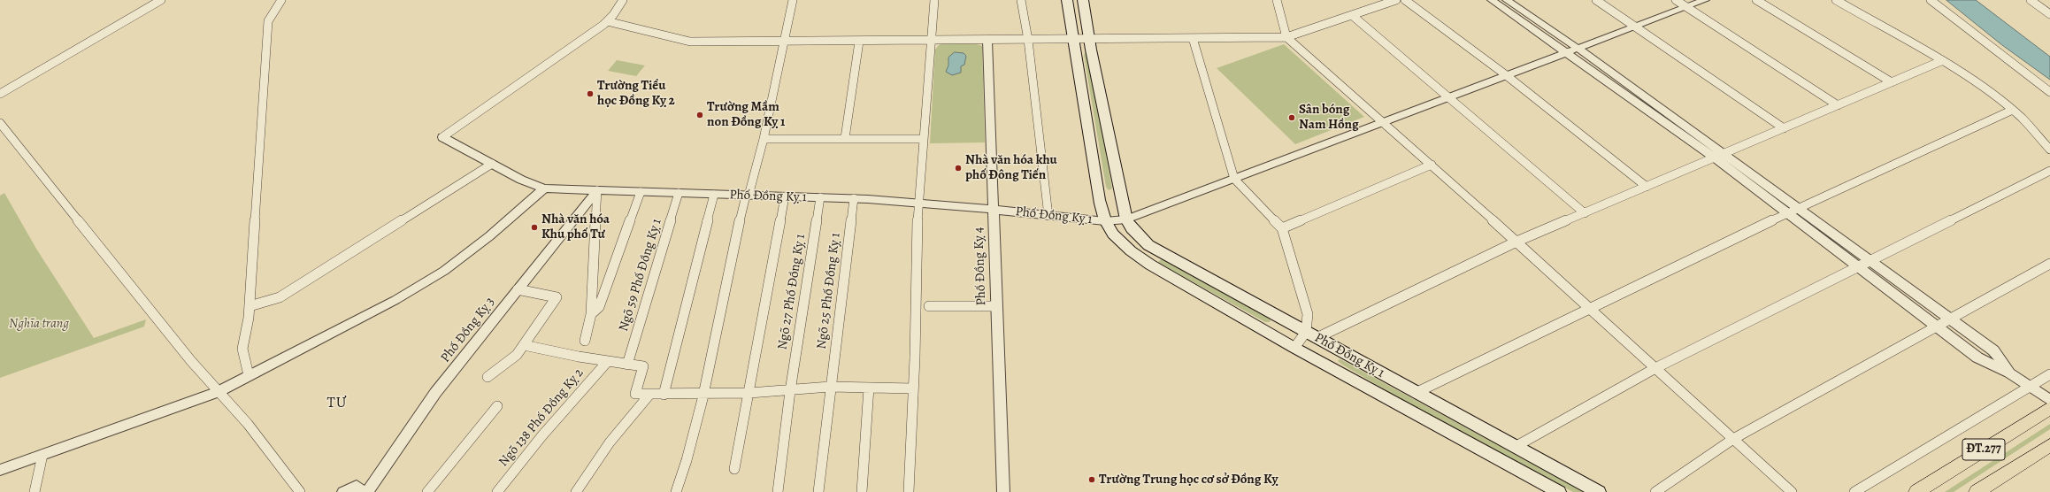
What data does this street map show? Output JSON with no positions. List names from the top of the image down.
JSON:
{
  "streets": {
    "main road": ["Phố Đồng Kỵ 1", "ĐT.277"],
    "street": [
      "Phố Đồng Kỵ 4",
      "Ngõ 59 Phố Đồng Kỵ 1",
      "Ngõ 25 Phố Đồng Kỵ 1",
      "Ngõ 27 Phố Đồng Kỵ 1",
      "Phố Đồng Kỵ 3",
      "Ngõ 138 Phố Đồng Kỵ 2"
    ]
  },
  "crossings": [
    ["Phố Đồng Kỵ 1", "Phố Đồng Kỵ 4"],
    ["Phố Đồng Kỵ 1", "Ngõ 59 Phố Đồng Kỵ 1"],
    ["Phố Đồng Kỵ 1", "Ngõ 25 Phố Đồng Kỵ 1"],
    ["Phố Đồng Kỵ 1", "Ngõ 27 Phố Đồng Kỵ 1"],
    ["Phố Đồng Kỵ 1", "Phố Đồng Kỵ 3"]
  ],
  "districts": ["TƯ"],
  "parks": ["Nghĩa trang"],
  "places": [
    "Trường Tiểu học Đồng Kỵ 2",
    "Trường Mầm non Đồng Kỵ 1",
    "Sân bóng Nam Hồng",
    "Nhà văn hóa khu phố Đông Tiến",
    "Nhà văn hóa Khu phố Tư",
    "Trường Trung học cơ sở Đồng Kỵ"
  ]
}
